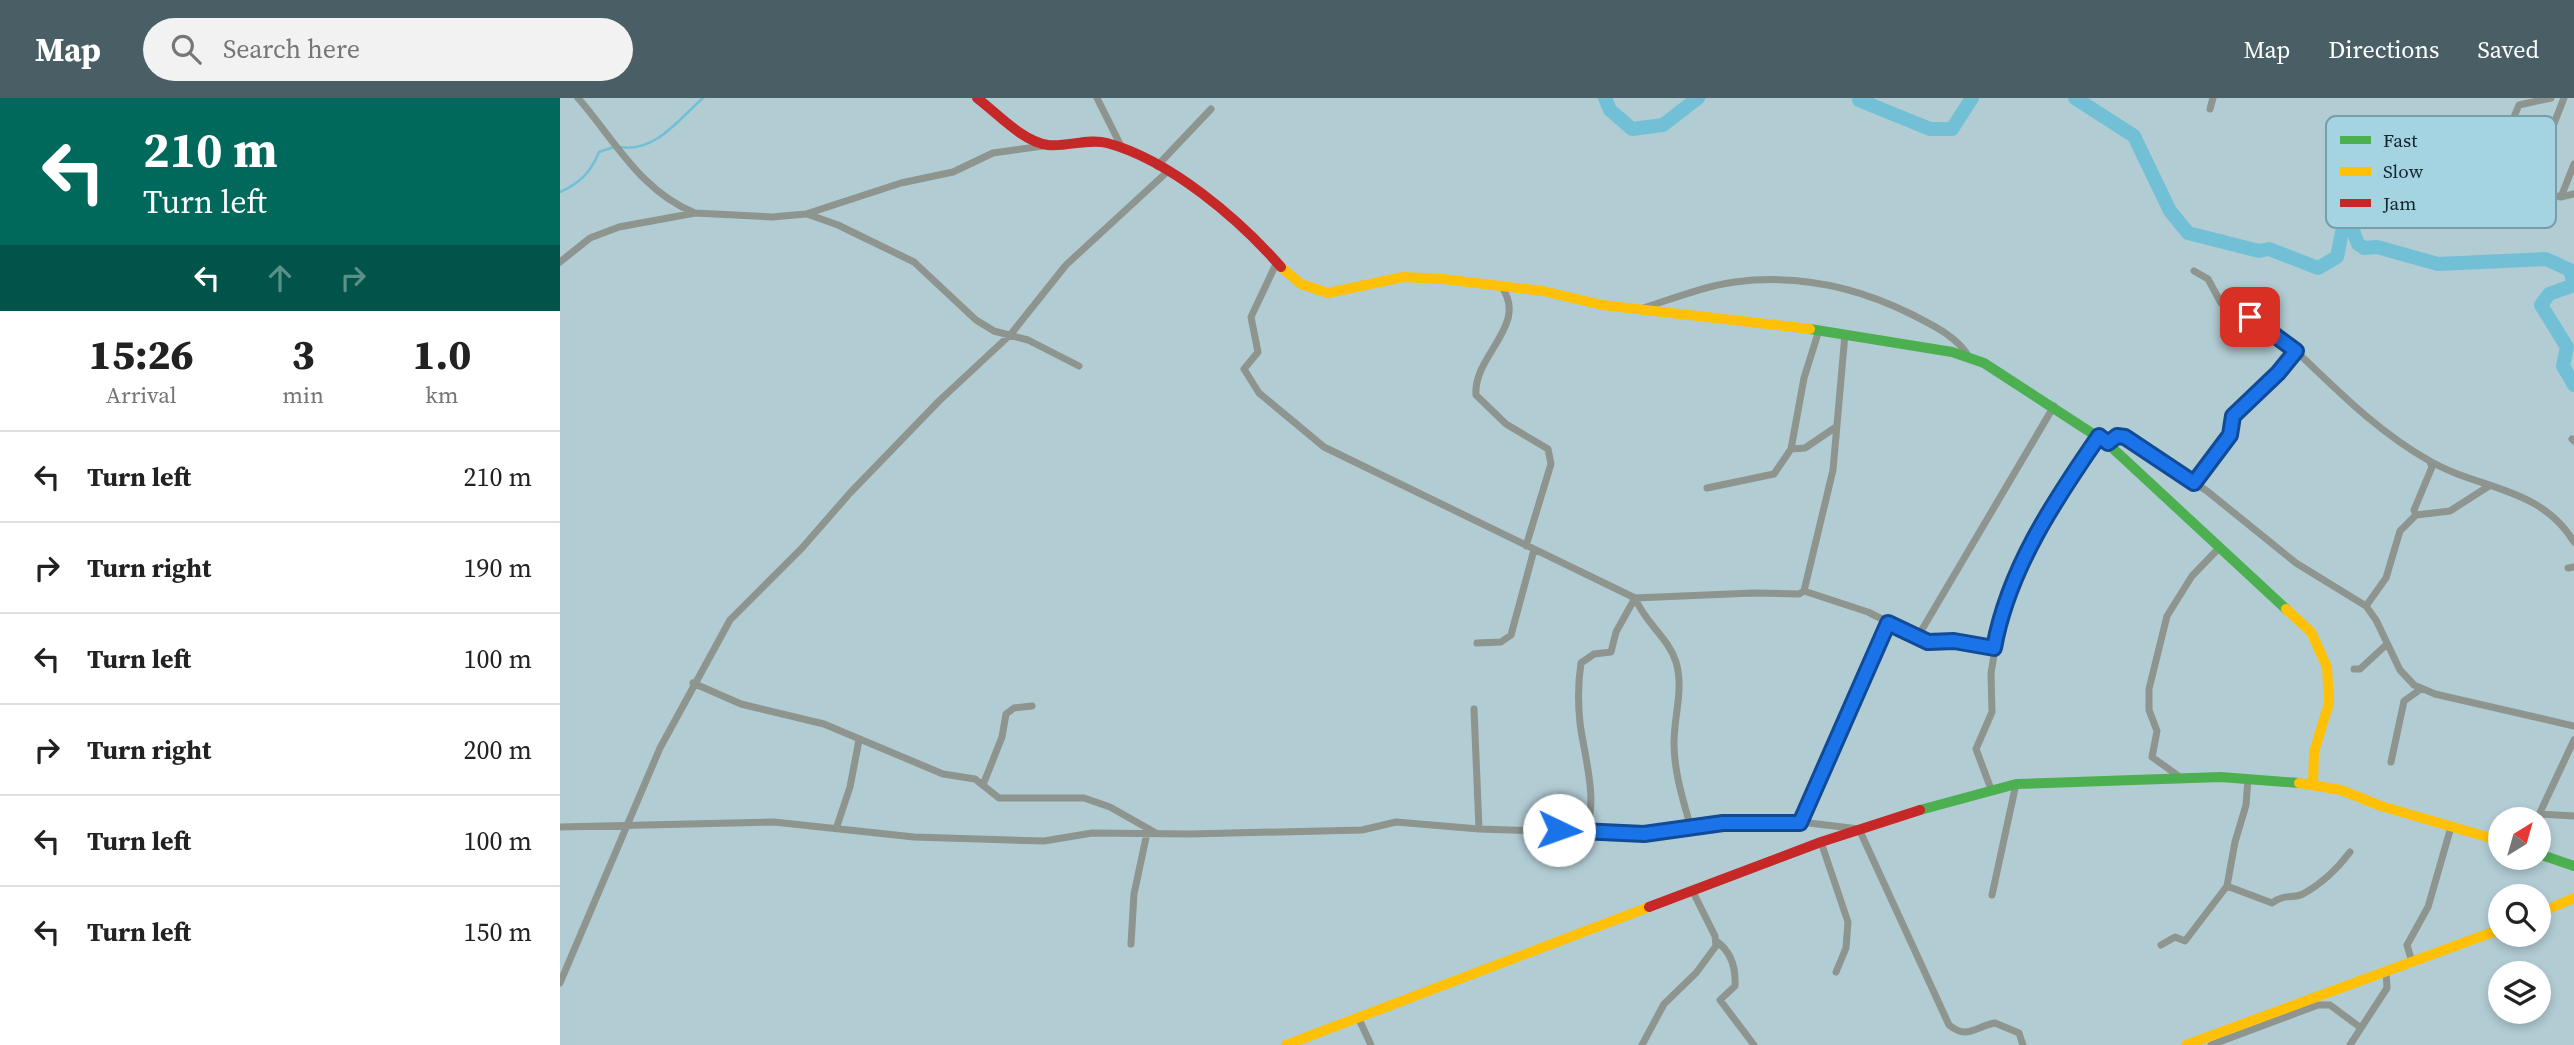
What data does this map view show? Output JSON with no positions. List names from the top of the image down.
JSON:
{
  "legend": ["Fast", "Slow", "Jam"],
  "north": "top right",
  "page": {
    "header": "Map",
    "search": "Search here",
    "nav": ["Map", "Directions", "Saved"],
    "turn": ["210 m", "Turn left"],
    "eta": [
      "15:26",
      "Arrival",
      "3",
      "min",
      "1.0",
      "km"
    ],
    "list": [
      {
        "name": "Turn left",
        "value": "210 m"
      },
      {
        "name": "Turn right",
        "value": "190 m"
      },
      {
        "name": "Turn left",
        "value": "100 m"
      },
      {
        "name": "Turn right",
        "value": "200 m"
      },
      {
        "name": "Turn left",
        "value": "100 m"
      },
      {
        "name": "Turn left",
        "value": "150 m"
      }
    ]
  }
}
